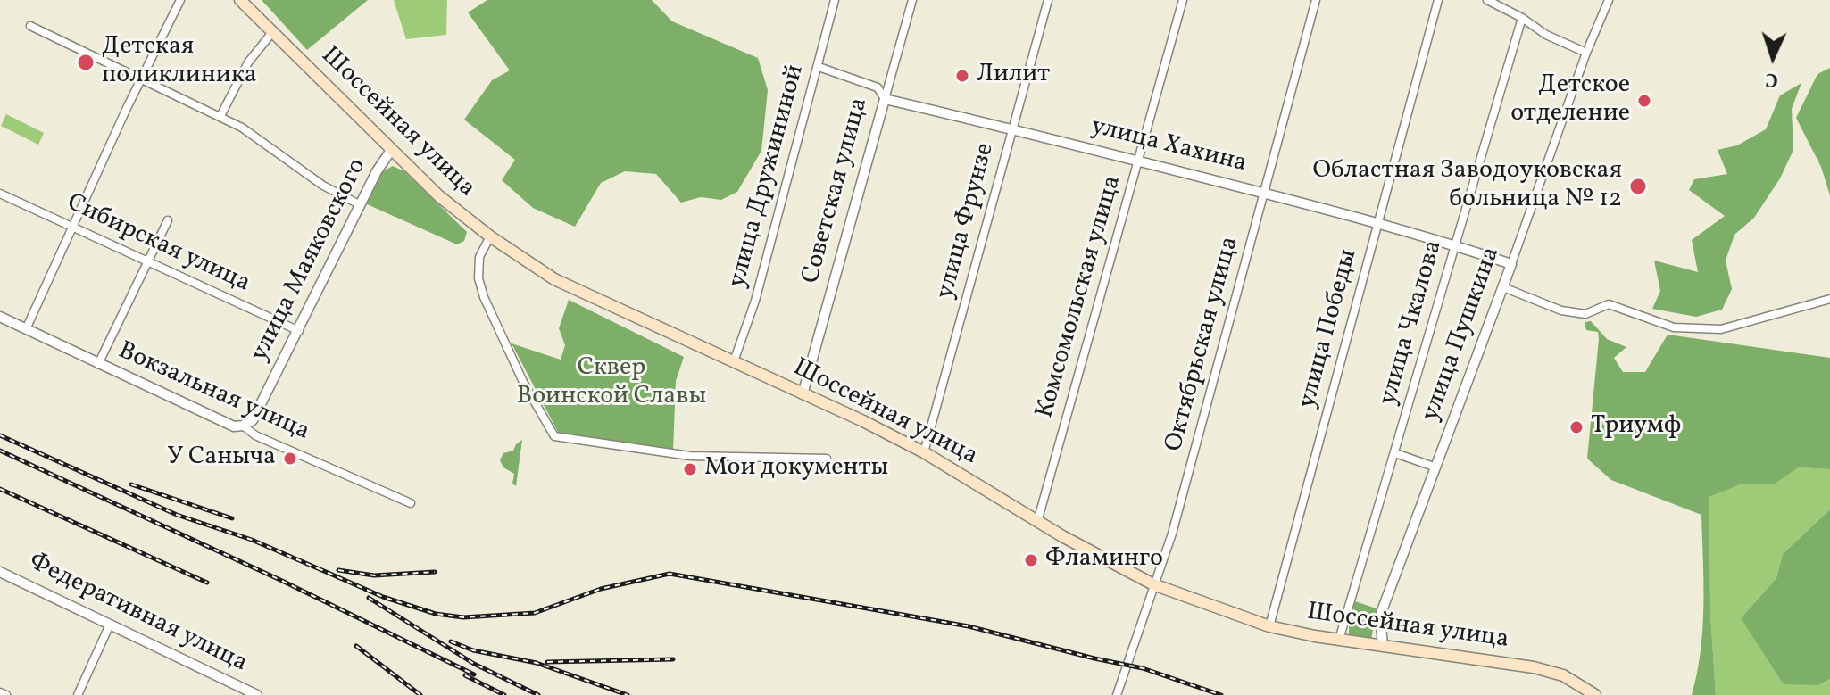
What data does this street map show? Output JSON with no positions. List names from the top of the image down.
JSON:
{
  "streets": {
    "main road": ["Шоссейная улица"],
    "street": [
      "улица Хахина",
      "улица Дружининой",
      "Советская улица",
      "улица Фрунзе",
      "Сибирская улица",
      "улица Маяковского",
      "Комсомольская улица",
      "улица Чкалова",
      "улица Победы",
      "улица Пушкина",
      "Октябрьская улица",
      "Вокзальная улица",
      "Федеративная улица"
    ]
  },
  "crossings": [
    ["Шоссейная улица", "улица Дружининой"],
    ["Шоссейная улица", "Советская улица"],
    ["Шоссейная улица", "улица Фрунзе"],
    ["Шоссейная улица", "улица Маяковского"],
    ["Шоссейная улица", "Комсомольская улица"],
    ["Шоссейная улица", "улица Чкалова"],
    ["Шоссейная улица", "улица Победы"],
    ["Шоссейная улица", "улица Пушкина"],
    ["Шоссейная улица", "Октябрьская улица"],
    ["улица Хахина", "улица Дружининой"],
    ["улица Хахина", "Советская улица"],
    ["улица Хахина", "улица Фрунзе"],
    ["улица Хахина", "Комсомольская улица"],
    ["улица Хахина", "улица Чкалова"],
    ["улица Хахина", "улица Победы"],
    ["улица Хахина", "улица Пушкина"],
    ["улица Хахина", "Октябрьская улица"],
    ["Сибирская улица", "улица Маяковского"],
    ["улица Маяковского", "Вокзальная улица"]
  ],
  "parks": ["Сквер Воинской Славы"],
  "places": [
    "Детская поликлиника",
    "Лилит",
    "Детское отделение",
    "Областная Заводоуковская больница № 12",
    "Триумф",
    "У Саныча",
    "Мои документы",
    "Фламинго"
  ],
  "north": "bottom"
}
